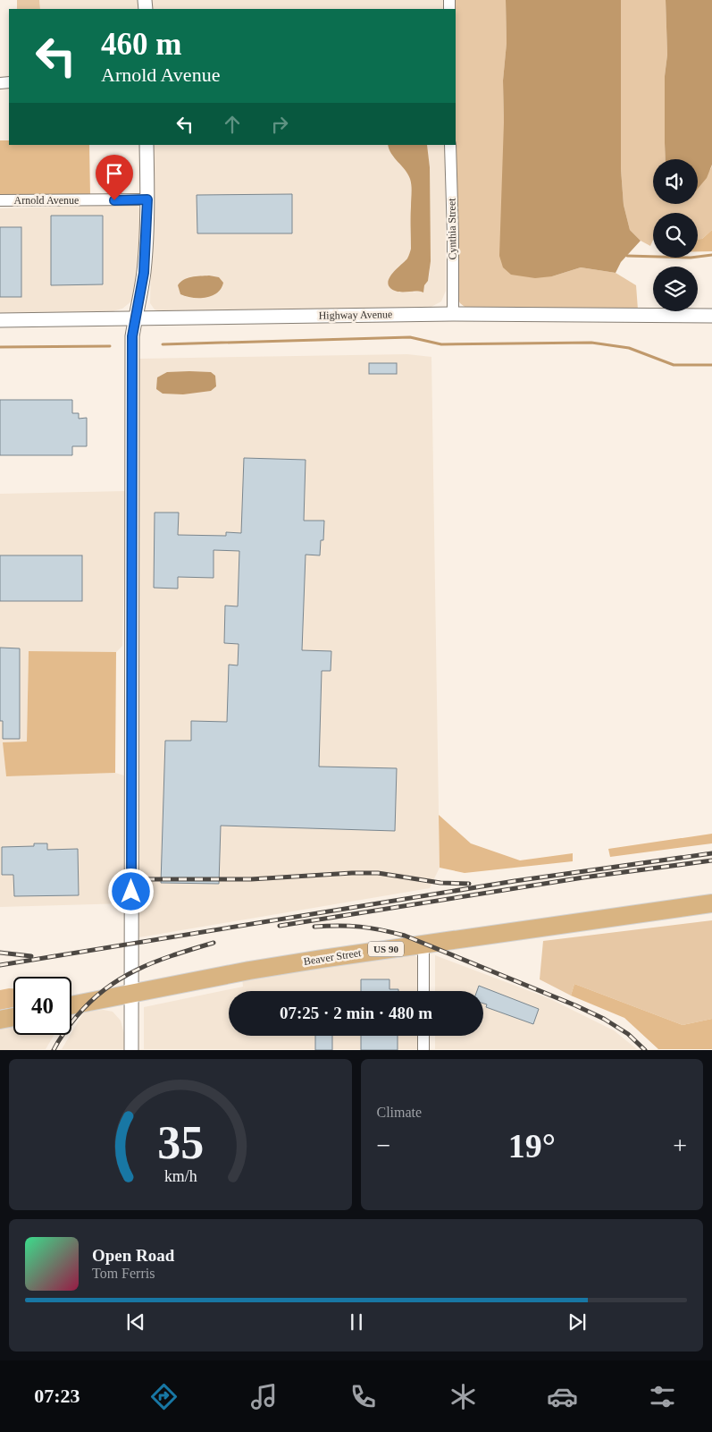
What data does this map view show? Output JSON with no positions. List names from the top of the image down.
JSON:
{
  "streets": {
    "main road": ["US 90", "Beaver Street"],
    "street": ["Arnold Avenue", "Cynthia Street", "Highway Avenue"]
  },
  "crossings": [
    ["Cynthia Street", "Highway Avenue"]
  ],
  "page": {
    "turn": ["460 m", "Arnold Avenue"],
    "limit": "40",
    "trip": "07:25 · 2 min · 480 m",
    "tile": "Climate",
    "heat": ["−", "19°", "+"],
    "song": ["Open Road", "Tom Ferris"],
    "tabs": "07:23",
    "gauge": ["35", "km/h"]
  }
}
